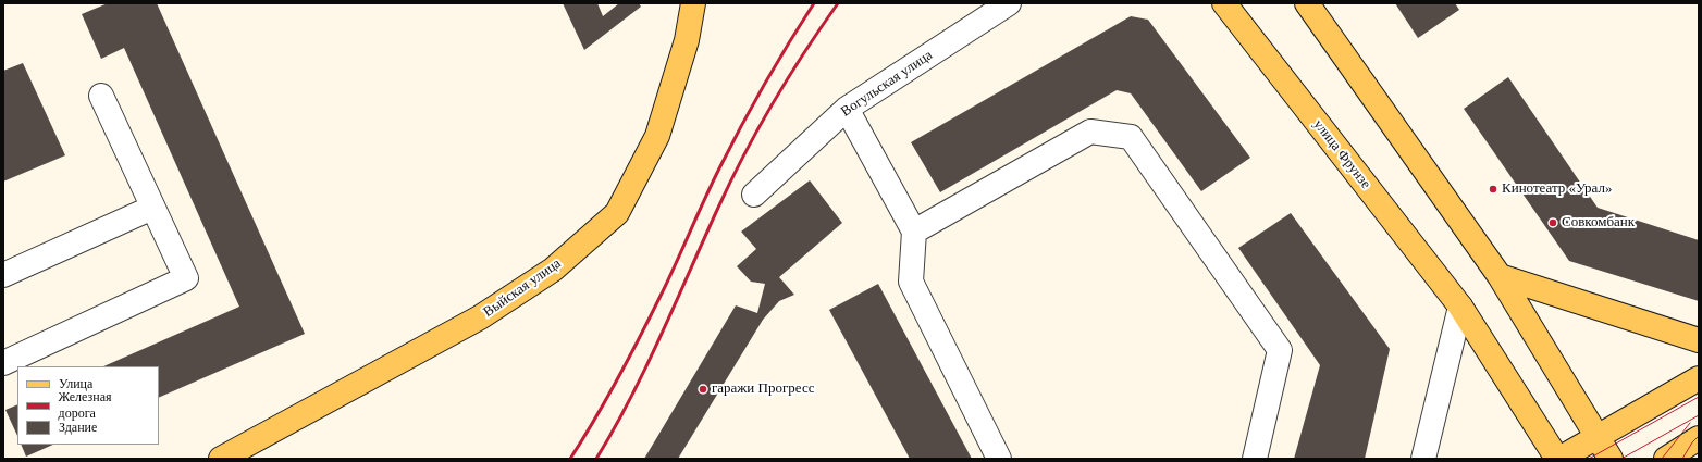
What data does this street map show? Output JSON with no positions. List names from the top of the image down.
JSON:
{
  "streets": {
    "main road": ["улица Фрунзе", "Выйская улица"],
    "street": ["Вогульская улица"]
  },
  "places": ["Кинотеатр «Урал»", "Совкомбанк", "гаражи Прогресс"],
  "legend": ["Улица", "Железная дорога", "Здание"]
}
